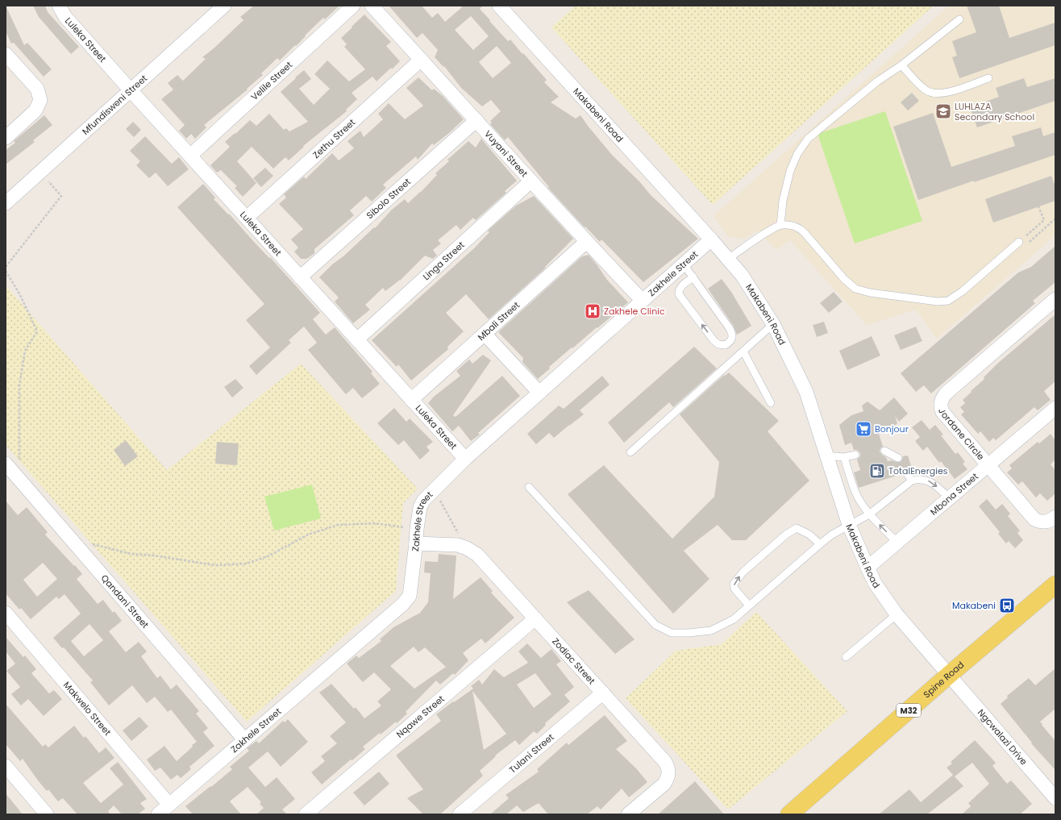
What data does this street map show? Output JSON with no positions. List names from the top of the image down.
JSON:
{
  "streets": {
    "main road": ["Spine Road", "M32"],
    "street": [
      "Luleka Street",
      "Velile Street",
      "Mfundisweni Street",
      "Makabeni Road",
      "Zethu Street",
      "Vuyani Street",
      "Sibolo Street",
      "Linga Street",
      "Zakhele Street",
      "Mbali Street",
      "Jordane Circle",
      "Mbona Street",
      "Qandani Street",
      "Zodiac Street",
      "Makwelo Street",
      "Nqawe Street",
      "Ngcwalazi Drive",
      "Tulani Street"
    ]
  },
  "crossings": [
    ["Luleka Street", "Velile Street"],
    ["Luleka Street", "Mfundisweni Street"],
    ["Luleka Street", "Zethu Street"],
    ["Luleka Street", "Sibolo Street"],
    ["Luleka Street", "Linga Street"],
    ["Luleka Street", "Zakhele Street"],
    ["Luleka Street", "Mbali Street"],
    ["Makabeni Road", "Zakhele Street"],
    ["Makabeni Road", "Mbona Street"],
    ["Makabeni Road", "Spine Road"],
    ["Makabeni Road", "Ngcwalazi Drive"],
    ["Zethu Street", "Vuyani Street"],
    ["Vuyani Street", "Sibolo Street"],
    ["Vuyani Street", "Linga Street"],
    ["Vuyani Street", "Zakhele Street"],
    ["Vuyani Street", "Mbali Street"],
    ["Zakhele Street", "Qandani Street"],
    ["Zakhele Street", "Zodiac Street"],
    ["Zakhele Street", "Makwelo Street"],
    ["Jordane Circle", "Mbona Street"],
    ["Zodiac Street", "Nqawe Street"],
    ["Zodiac Street", "Tulani Street"],
    ["Spine Road", "Ngcwalazi Drive"]
  ],
  "places": {
    "school or university": ["LUHLAZA Secondary School"],
    "hospital": ["Zakhele Clinic"],
    "supermarket": ["Bonjour"],
    "fuel station": ["TotalEnergies"],
    "bus stop": ["Makabeni"]
  }
}
